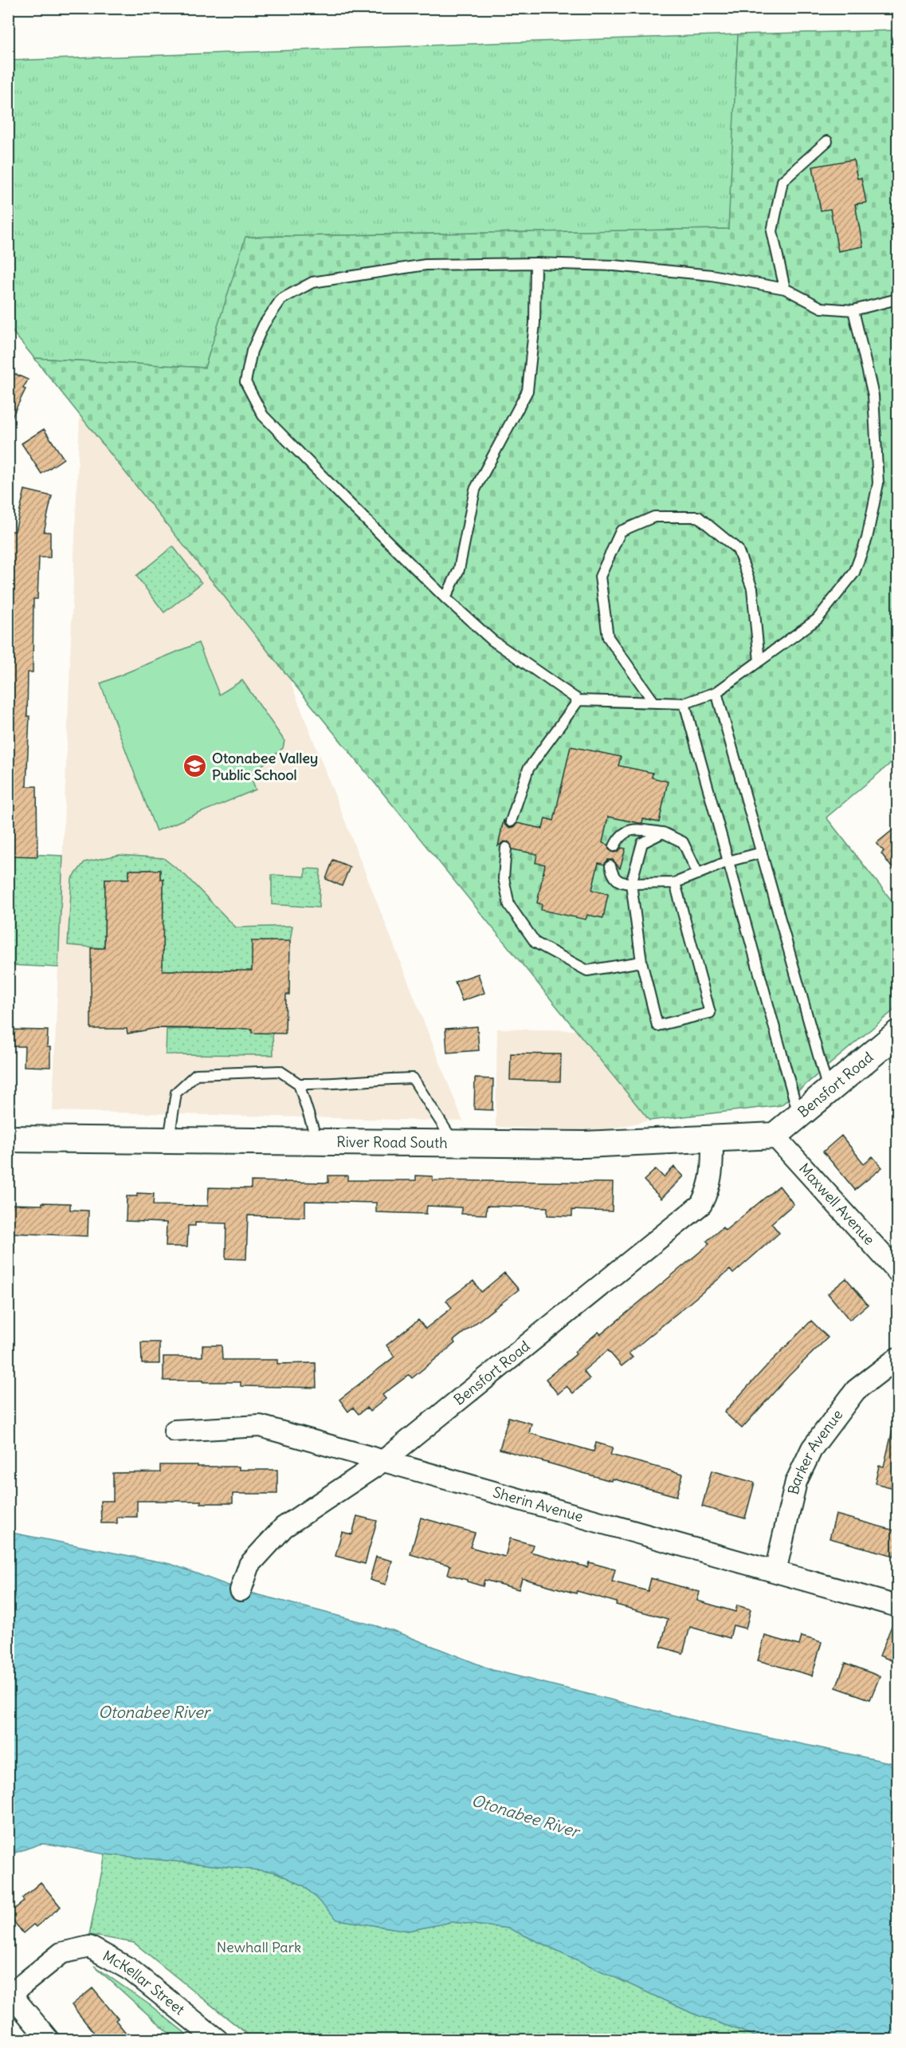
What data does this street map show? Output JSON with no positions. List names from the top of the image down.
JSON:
{
  "streets": {
    "street": [
      "Bensfort Road",
      "River Road South",
      "Maxwell Avenue",
      "Barker Avenue",
      "Sherin Avenue",
      "McKellar Street"
    ]
  },
  "crossings": [
    ["Bensfort Road", "River Road South"],
    ["Bensfort Road", "Maxwell Avenue"],
    ["Bensfort Road", "Sherin Avenue"],
    ["River Road South", "Maxwell Avenue"],
    ["Barker Avenue", "Sherin Avenue"]
  ],
  "water": ["Otonabee River"],
  "parks": ["Newhall Park"],
  "places": {
    "school or university": ["Otonabee Valley Public School"]
  }
}
